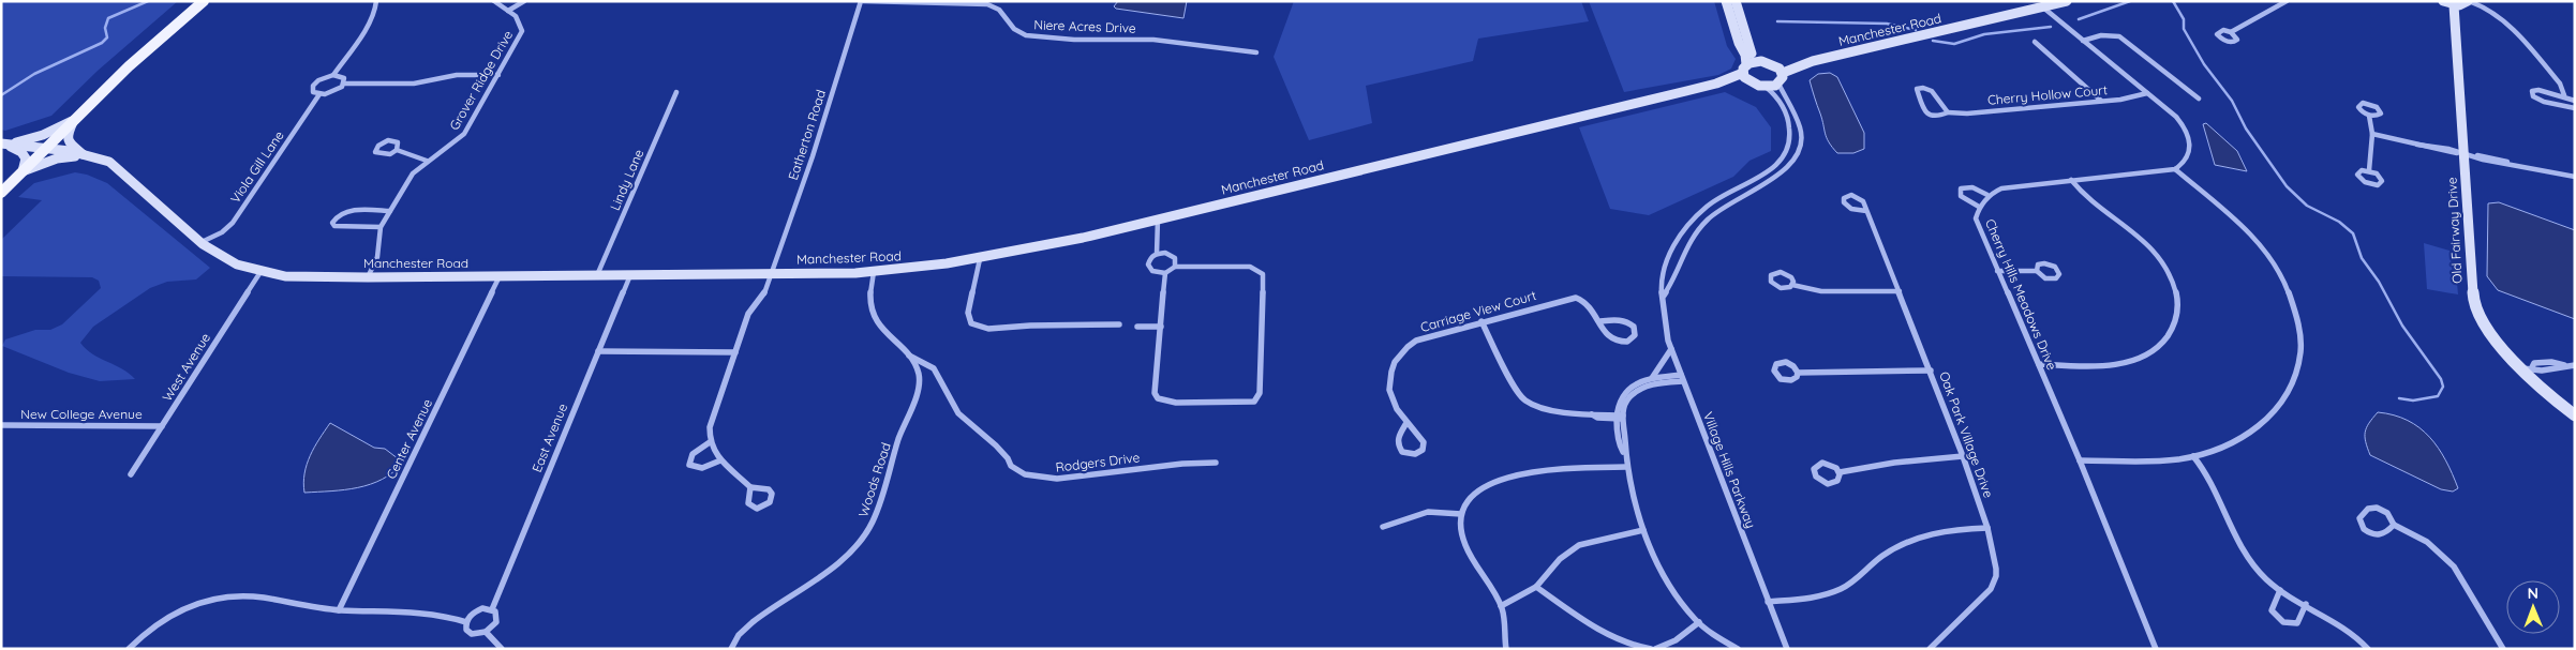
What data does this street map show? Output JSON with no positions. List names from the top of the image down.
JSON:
{
  "streets": {
    "street": [
      "Niere Acres Drive",
      "Manchester Road",
      "Grover Ridge Drive",
      "Cherry Hollow Court",
      "Eatherton Road",
      "Viola Gill Lane",
      "Lindy Lane",
      "Old Fairway Drive",
      "Cherry Hills Meadows Drive",
      "Carriage View Court",
      "West Avenue",
      "New College Avenue",
      "Oak Park Village Drive",
      "East Avenue",
      "Center Avenue",
      "Rodgers Drive",
      "Village Hills Parkway",
      "Woods Road"
    ]
  },
  "crossings": [
    ["Niere Acres Drive", "Eatherton Road"],
    ["Manchester Road", "Grover Ridge Drive"],
    ["Manchester Road", "Eatherton Road"],
    ["Manchester Road", "Viola Gill Lane"],
    ["Manchester Road", "Lindy Lane"],
    ["Manchester Road", "West Avenue"],
    ["Manchester Road", "East Avenue"],
    ["Manchester Road", "Center Avenue"],
    ["Manchester Road", "Woods Road"],
    ["West Avenue", "New College Avenue"],
    ["Rodgers Drive", "Woods Road"]
  ],
  "north": "top"
}
